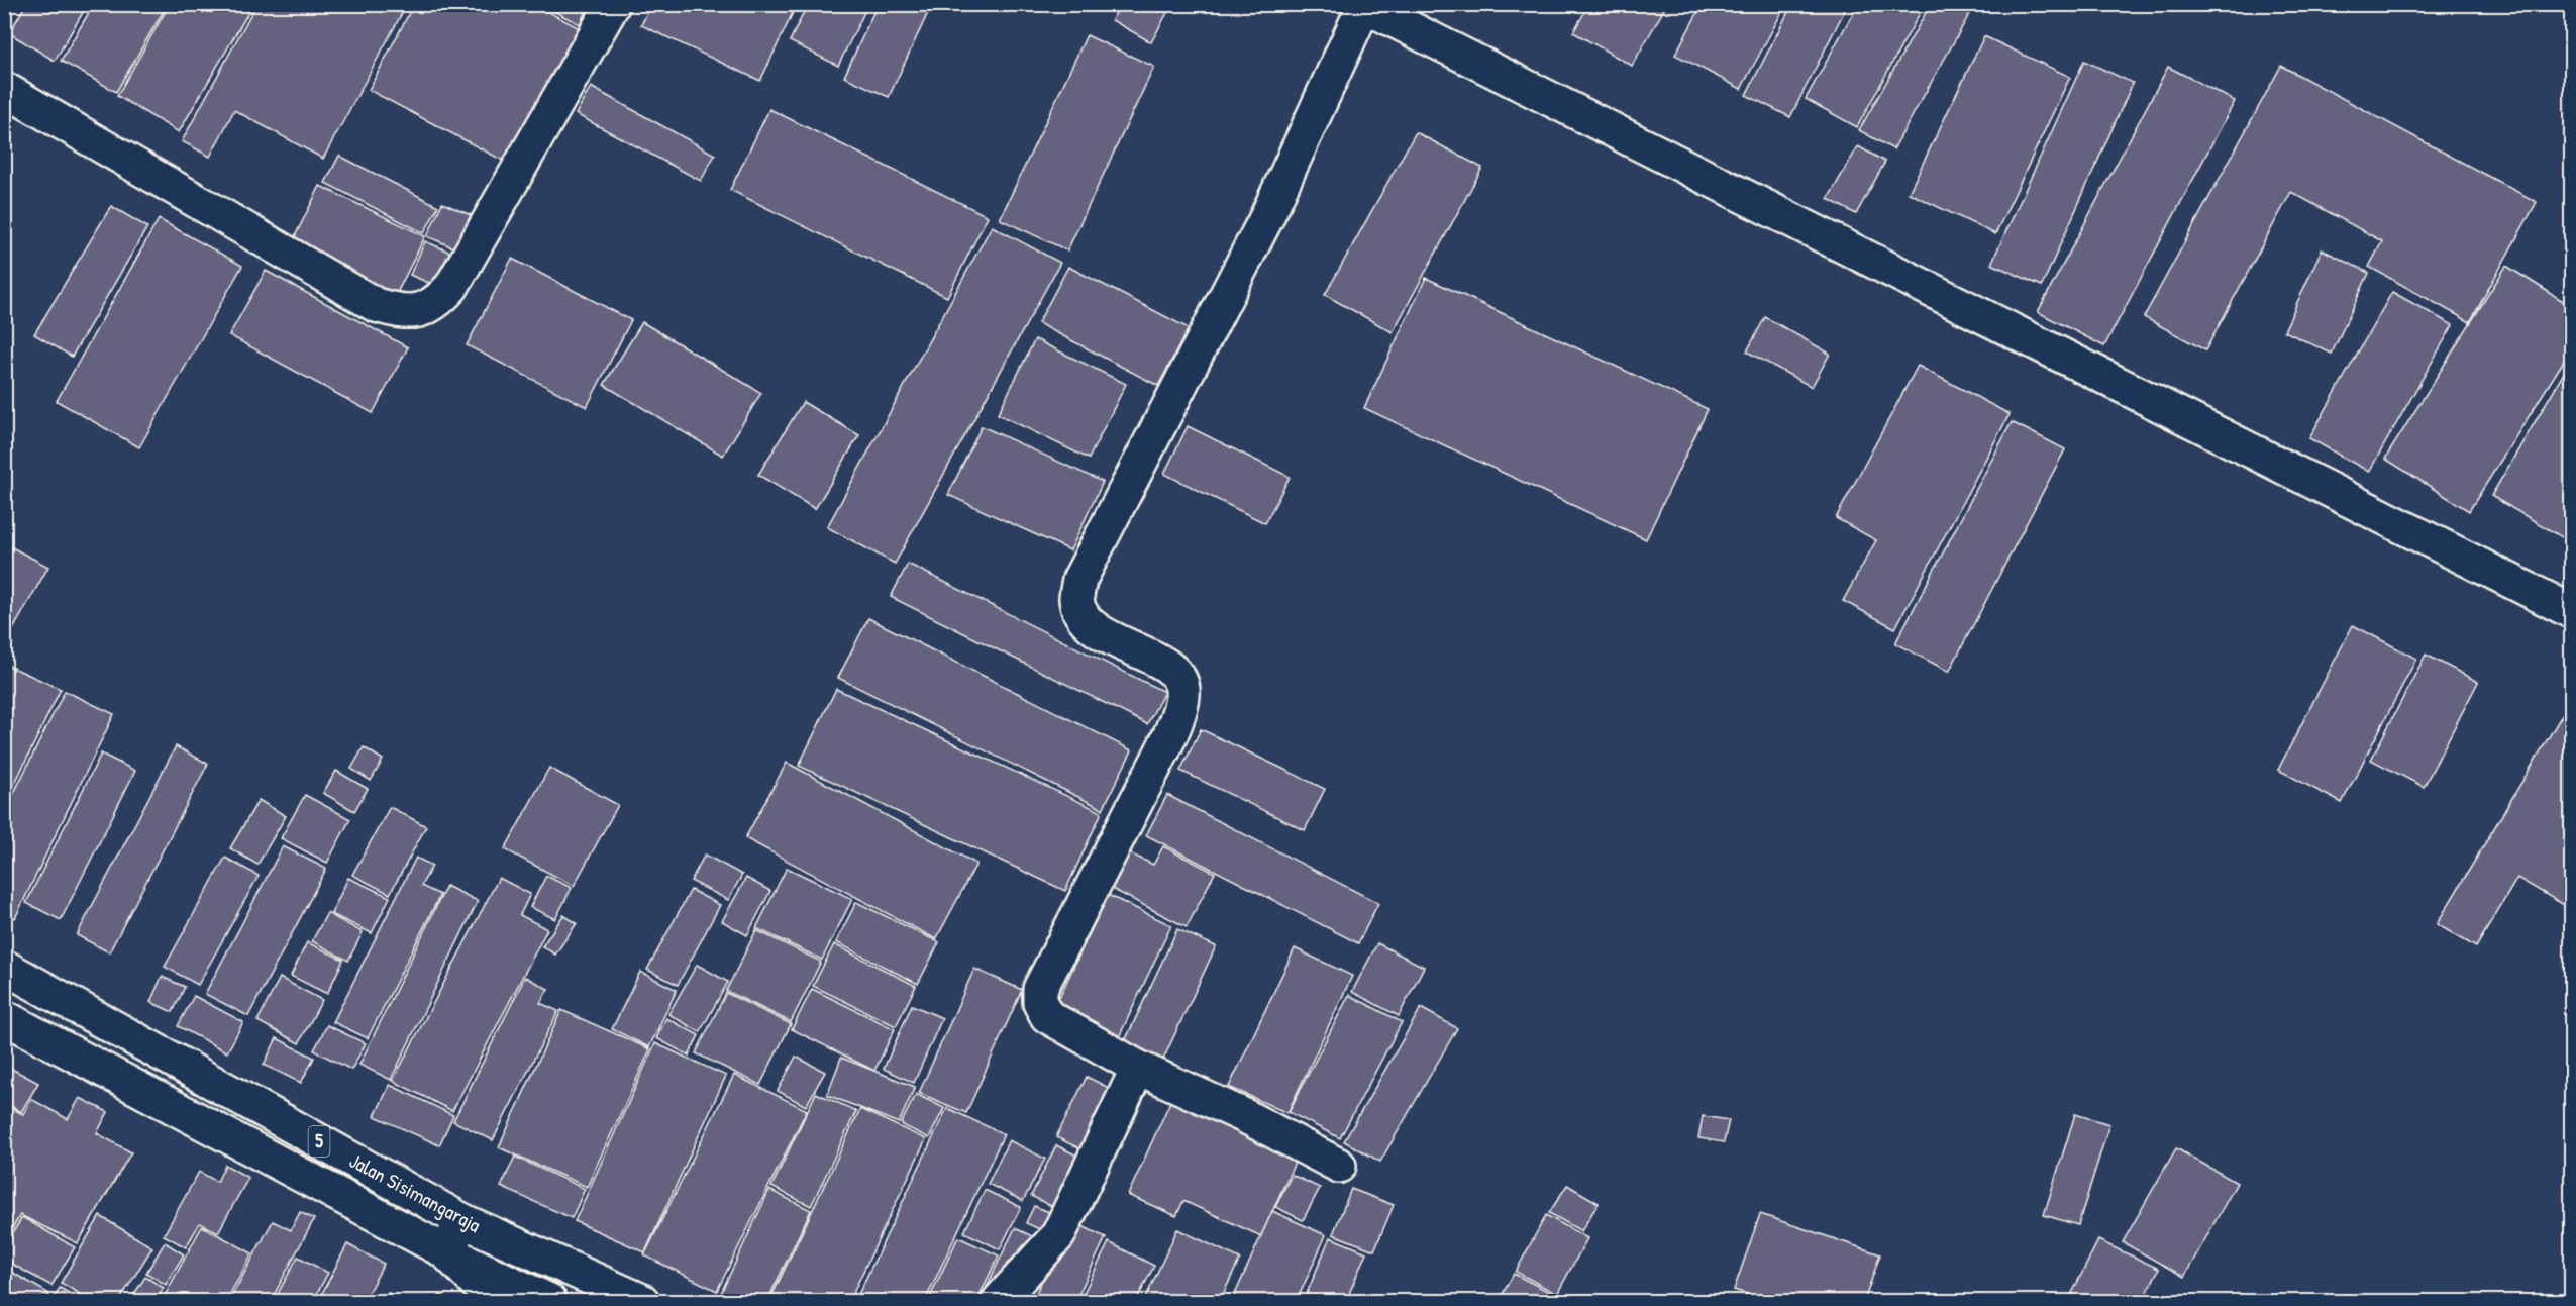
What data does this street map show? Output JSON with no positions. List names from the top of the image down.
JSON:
{
  "streets": {
    "main road": ["5", "Jalan Sisimangaraja"]
  }
}
